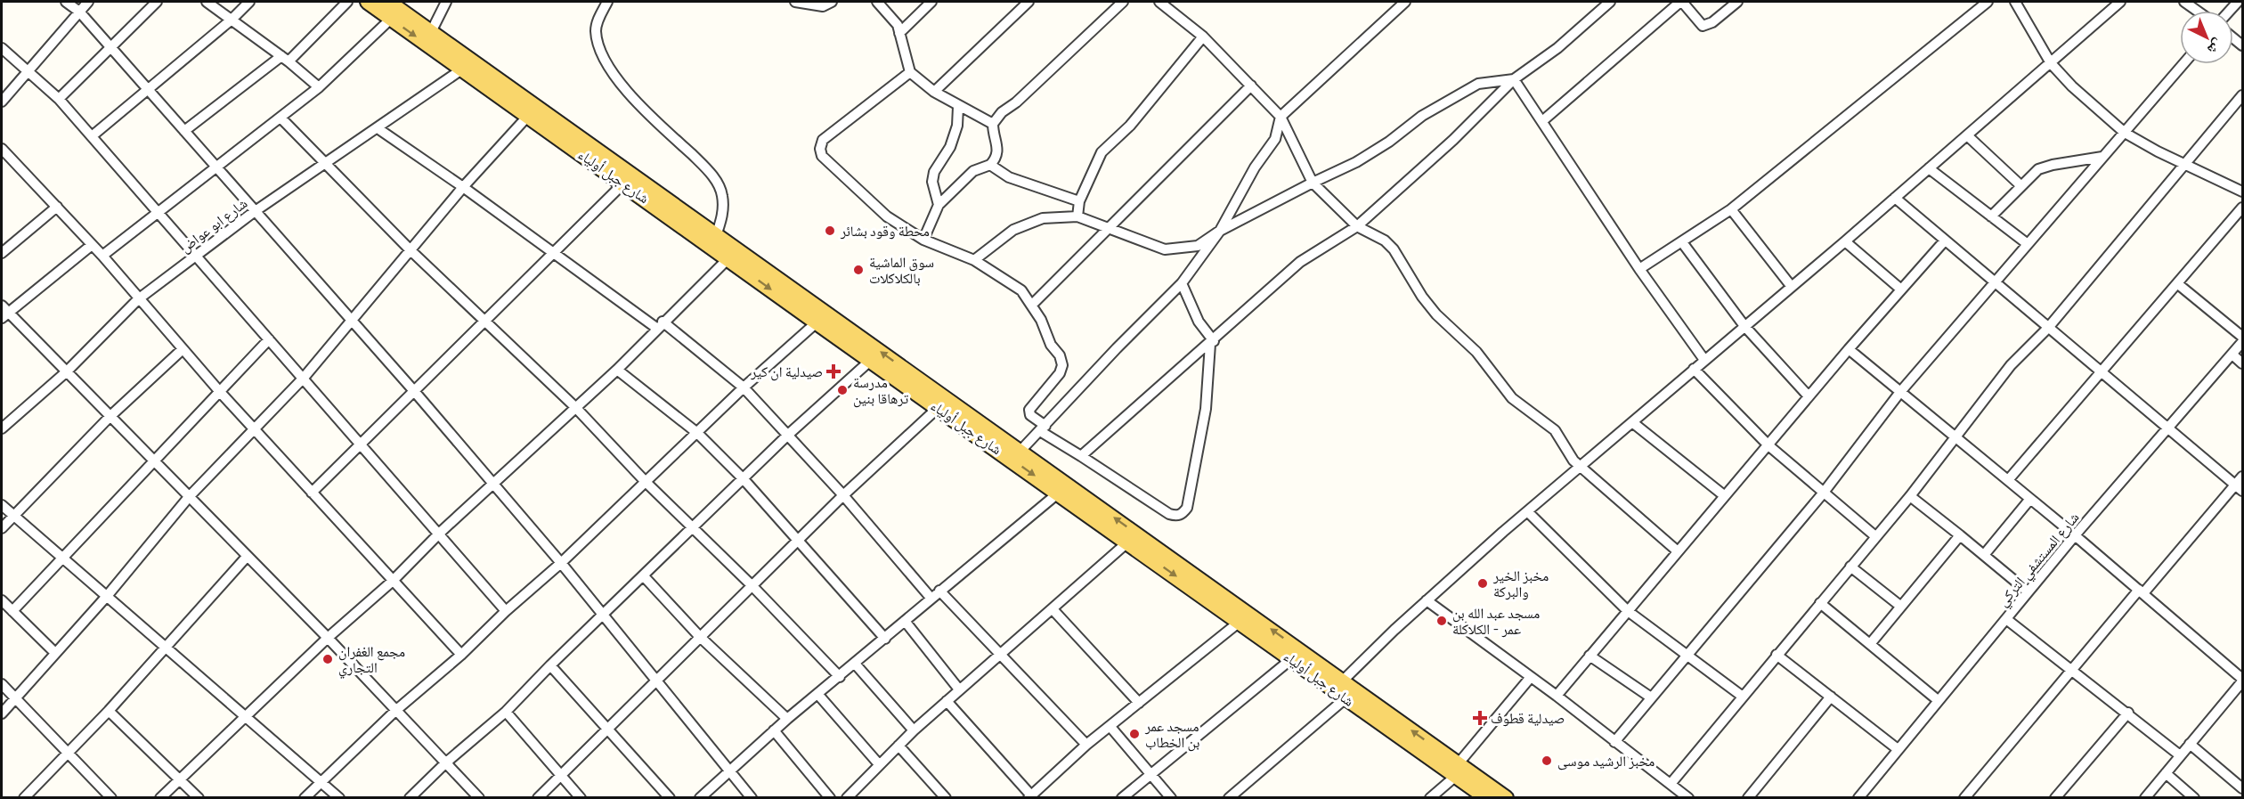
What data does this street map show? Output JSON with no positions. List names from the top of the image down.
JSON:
{
  "streets": {
    "main road": ["شارع جبل أولياء"],
    "street": ["شارع ابو عواض", "شارع المستشفي التركي"]
  },
  "crossings": [
    ["شارع جبل أولياء", "شارع ابو عواض"]
  ],
  "places": {
    "other": [
      "محطة وقود بشائر",
      "سوق الماشية بالكلاكلات",
      "مدرسة ترهاقا بنين",
      "مخبز الخير والبركة",
      "مسجد عبد الله بن عمر - الكلاكلة",
      "مجمع الغفران التجاري",
      "مسجد عمر بن الخطاب",
      "مخبز الرشيد موسى"
    ],
    "health": ["صيدلية ان كير", "صيدلية قطوف"]
  },
  "north": "bottom right"
}
